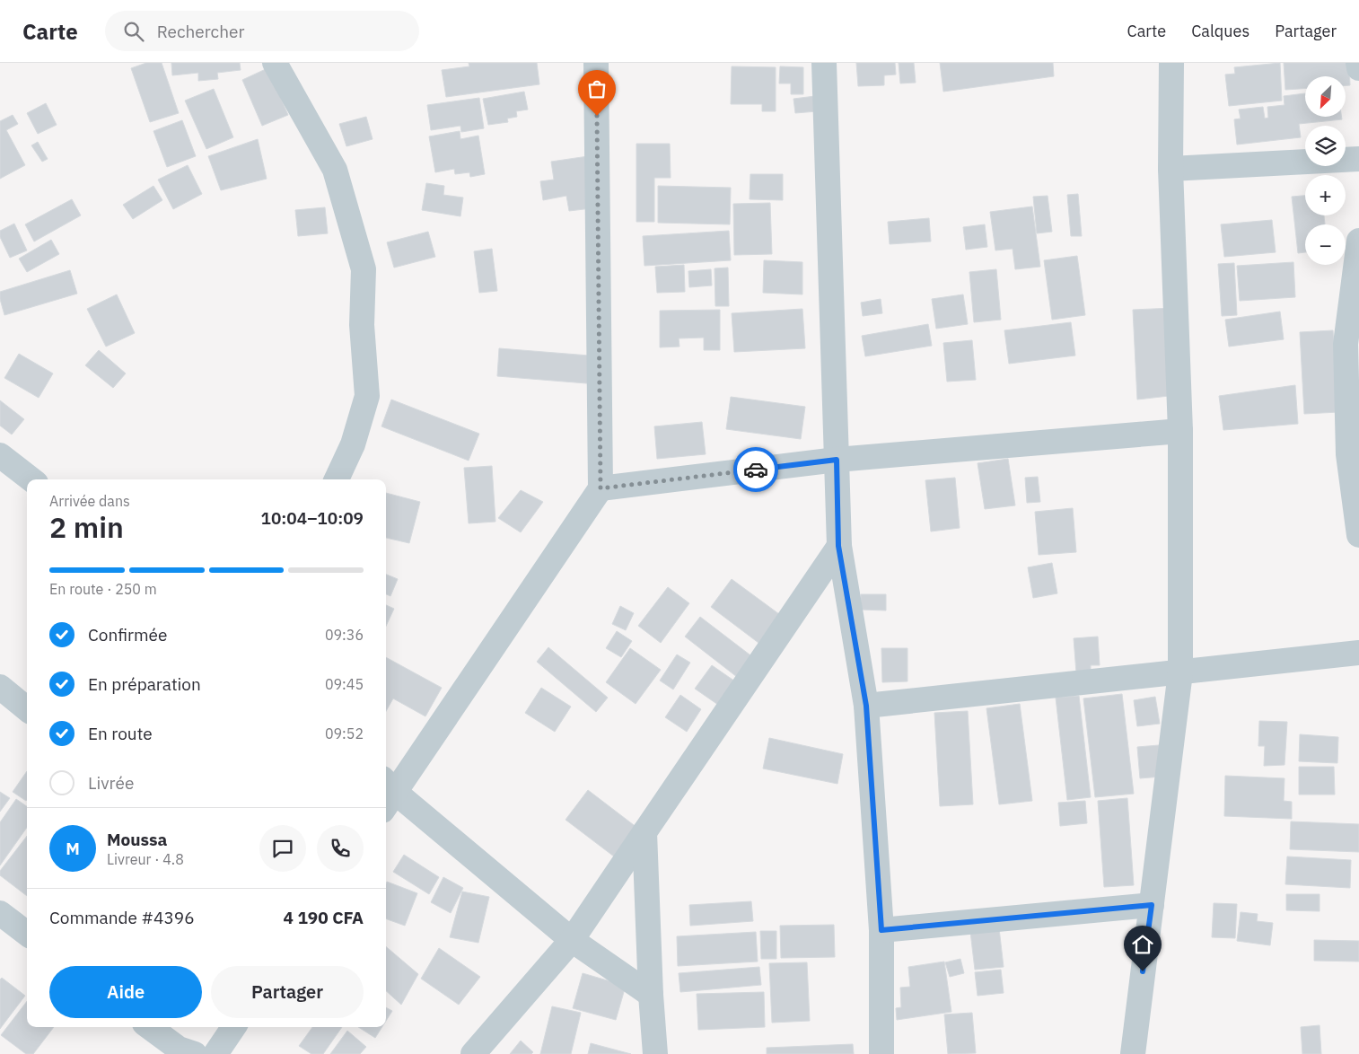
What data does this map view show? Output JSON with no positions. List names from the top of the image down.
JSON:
{
  "north": "bottom left",
  "page": {
    "header": "Carte",
    "search": "Rechercher",
    "nav": ["Carte", "Calques", "Partager"],
    "map_buttons": ["+", "−"],
    "heading": ["2 min", "Arrivée dans", "10:04–10:09"],
    "panel": [
      "Moussa",
      "Livreur · 4.8",
      "Commande #4396",
      "4 190 CFA"
    ],
    "bar": "En route · 250 m",
    "list": [
      ["Confirmée", "09:36"],
      ["En préparation", "09:45"],
      ["En route", "09:52"],
      "Livrée"
    ],
    "round": "M",
    "buttons": ["Aide", "Partager"]
  }
}
